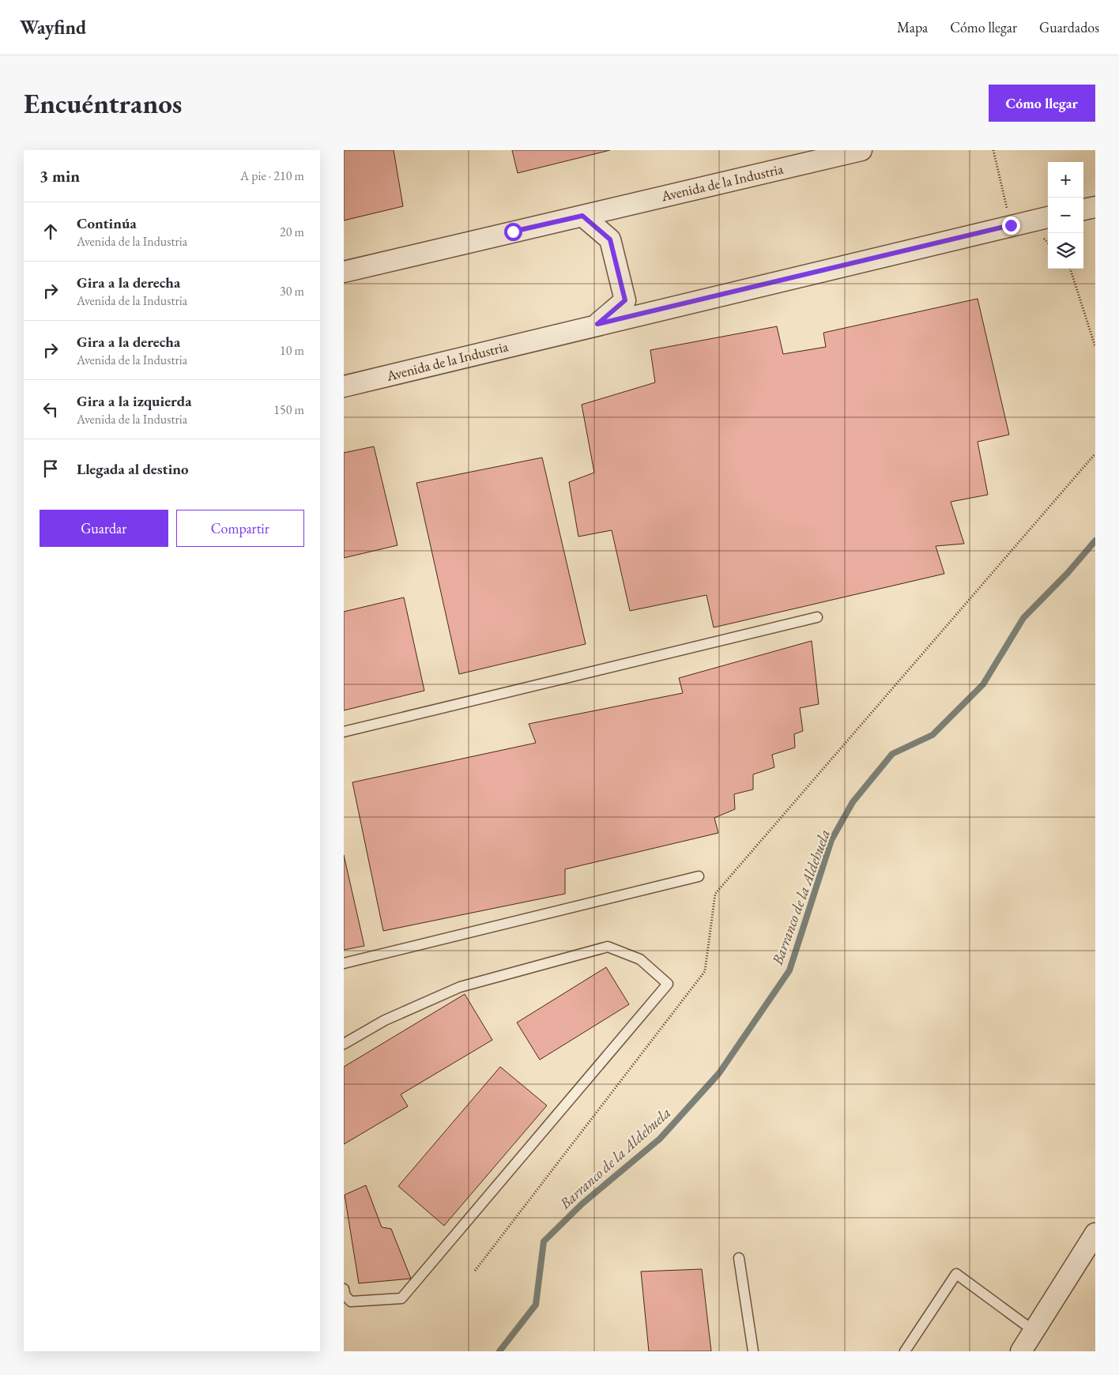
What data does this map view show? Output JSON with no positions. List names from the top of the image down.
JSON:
{
  "streets": {
    "street": ["Avenida de la Industria"]
  },
  "water": ["Barranco de la Aldehuela"],
  "page": {
    "header": "Wayfind",
    "nav": ["Mapa", "Cómo llegar", "Guardados"],
    "buttons": [
      "Cómo llegar",
      ["Guardar", "Compartir"]
    ],
    "title": "Encuéntranos",
    "heading": ["3 min", "A pie · 210 m"],
    "map_buttons": ["+", "−"],
    "list": [
      ["Continúa", "Avenida de la Industria", "20 m"],
      ["Gira a la derecha", "Avenida de la Industria", "30 m"],
      ["Gira a la derecha", "Avenida de la Industria", "10 m"],
      ["Gira a la izquierda", "Avenida de la Industria", "150 m"],
      "Llegada al destino"
    ]
  }
}
